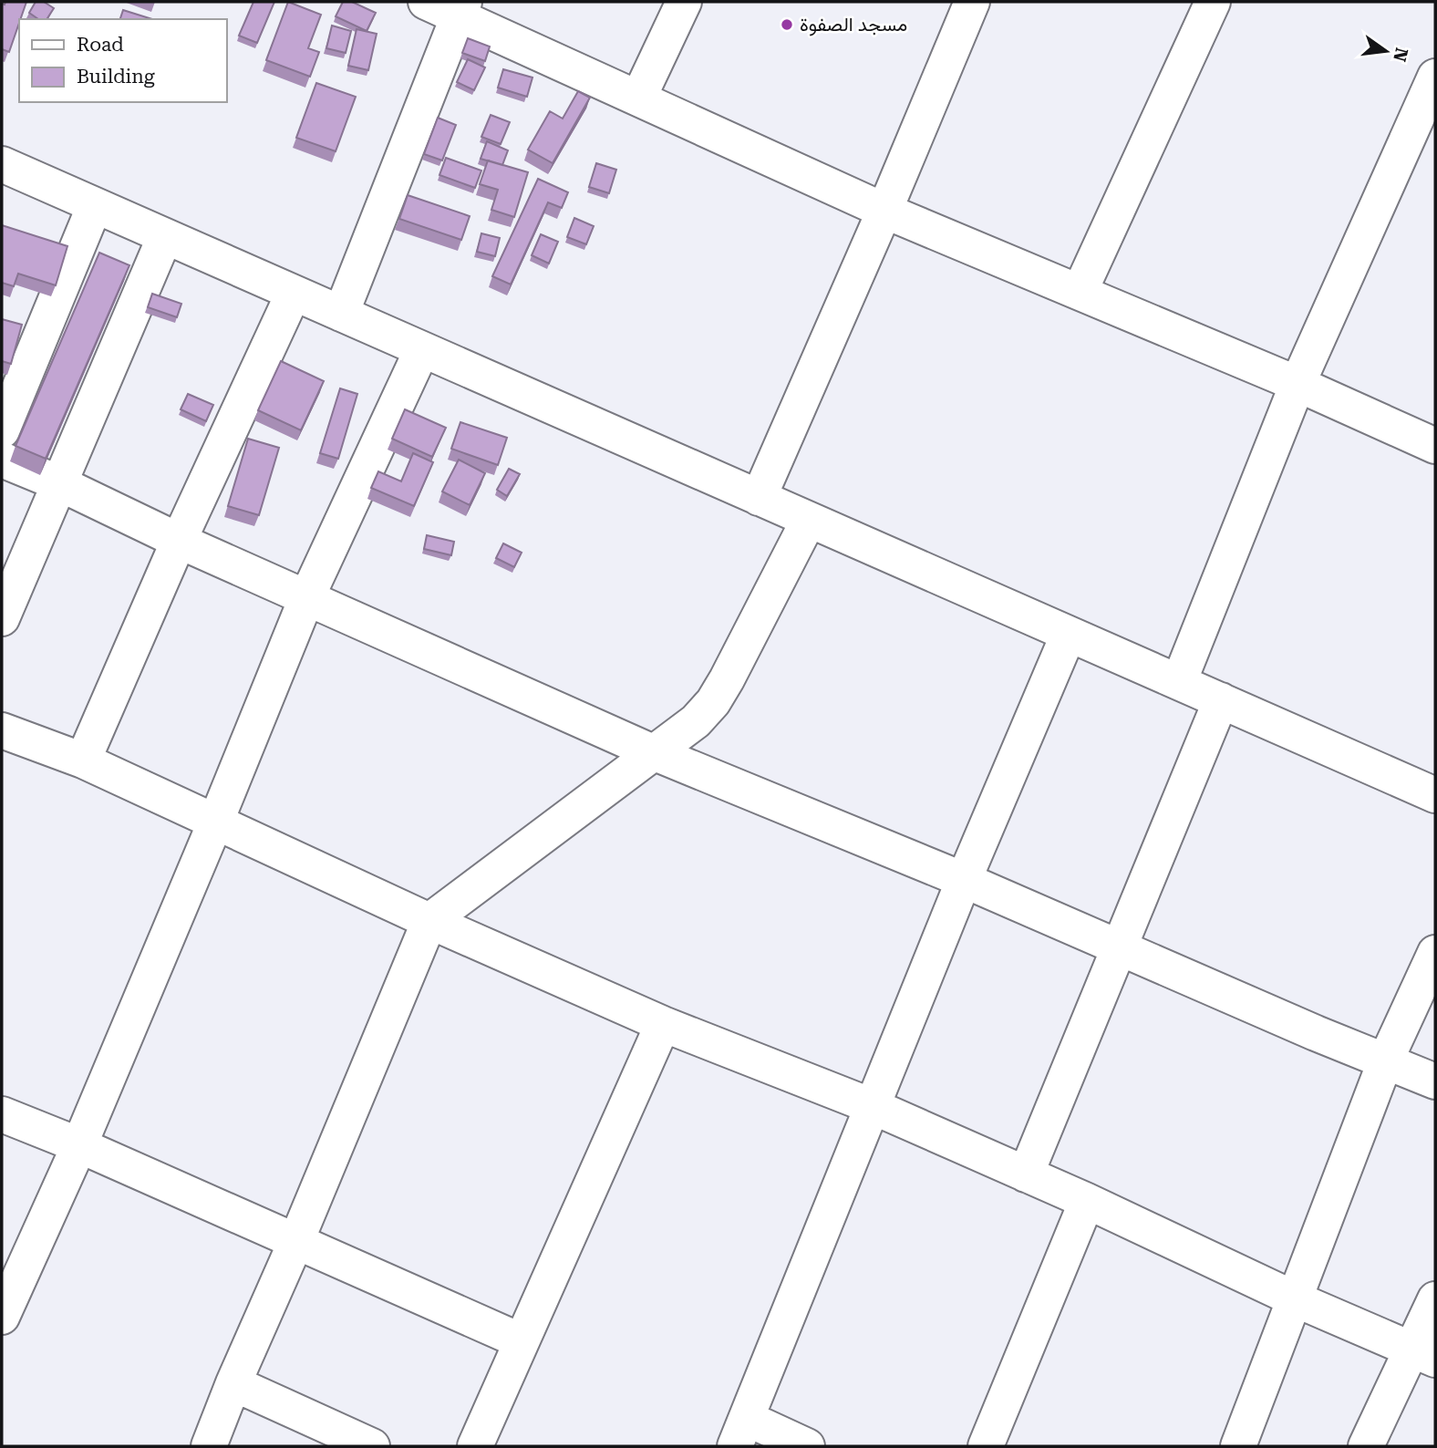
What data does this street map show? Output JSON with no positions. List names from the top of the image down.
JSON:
{
  "places": ["مسجد الصفوة"],
  "legend": ["Road", "Building"],
  "north": "right"
}
